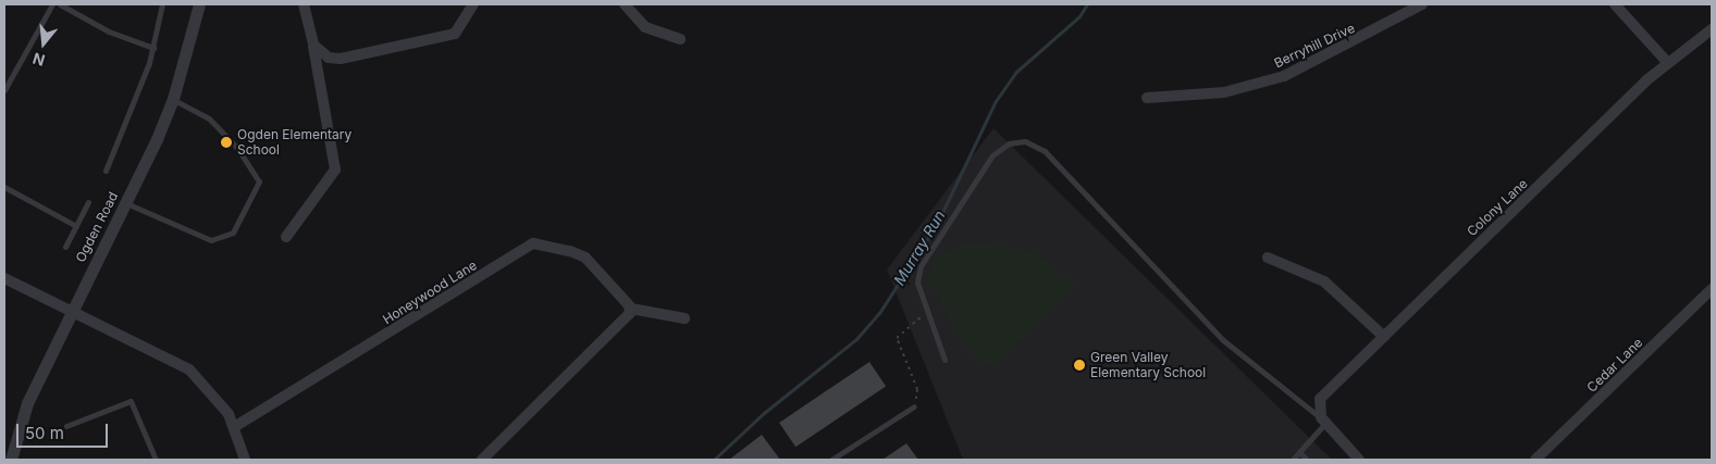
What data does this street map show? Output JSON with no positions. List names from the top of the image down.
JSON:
{
  "streets": {
    "street": [
      "Berryhill Drive",
      "Colony Lane",
      "Ogden Road",
      "Honeywood Lane",
      "Cedar Lane"
    ]
  },
  "water": ["Murray Run"],
  "places": ["Ogden Elementary School", "Green Valley Elementary School"],
  "scale_bar": "50 m",
  "north": "bottom"
}
